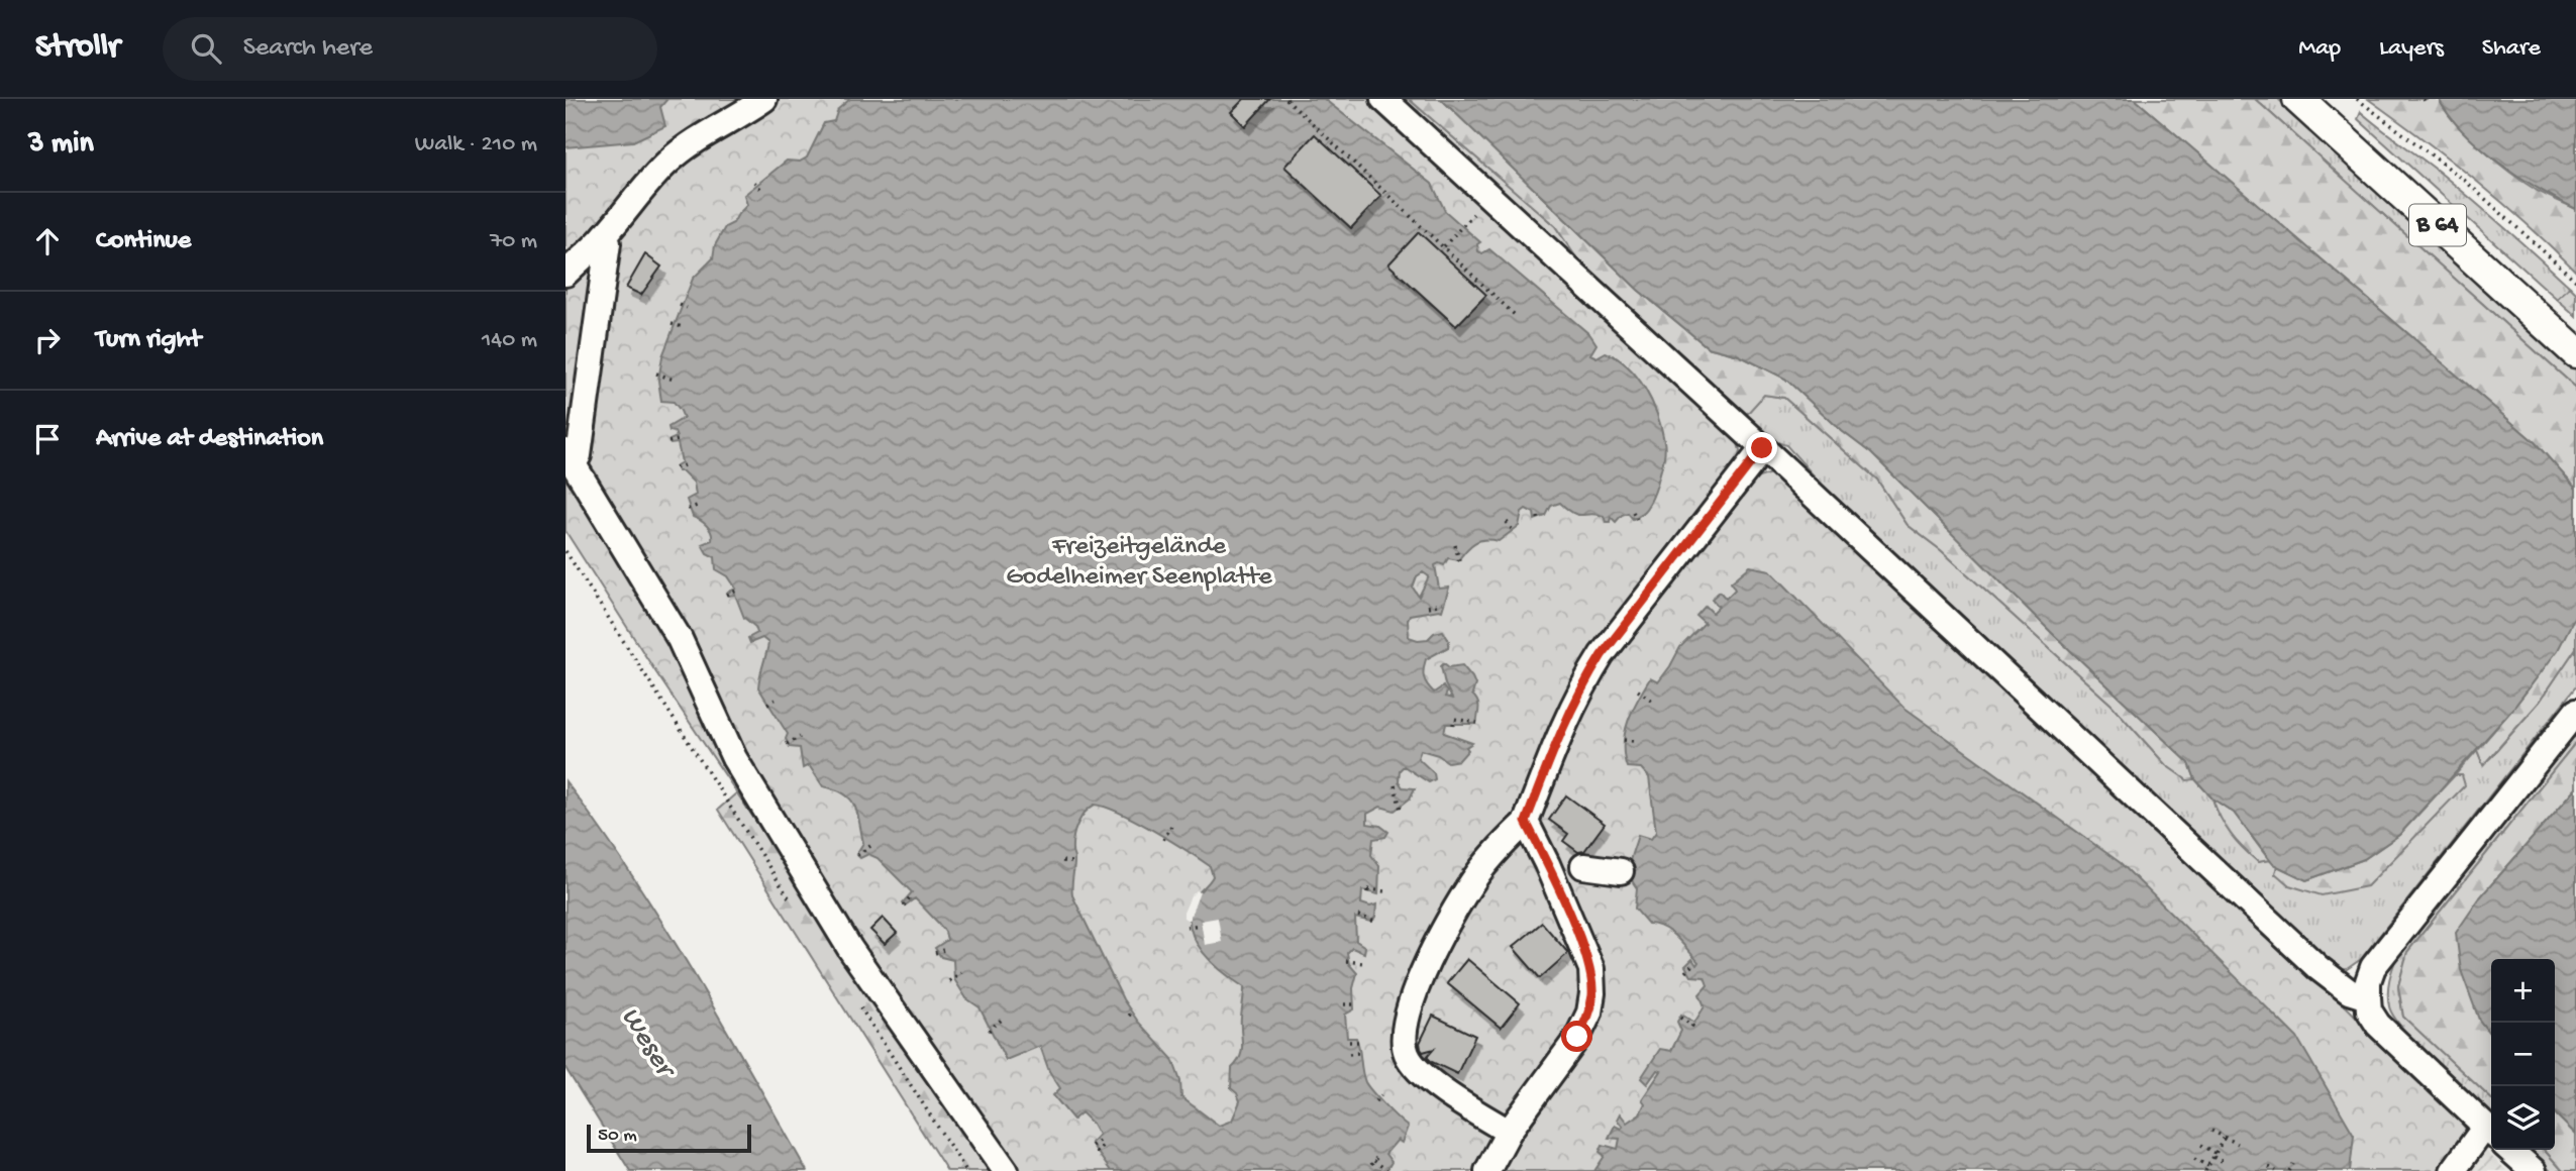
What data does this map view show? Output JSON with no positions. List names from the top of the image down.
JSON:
{
  "streets": {
    "main road": ["B 64"]
  },
  "water": ["Weser"],
  "parks": ["Freizeitgelände Godelheimer Seenplatte"],
  "scale_bar": "50 m",
  "page": {
    "header": "Strollr",
    "search": "Search here",
    "nav": ["Map", "Layers", "Share"],
    "heading": ["3 min", "Walk · 210 m"],
    "list": [
      ["Continue", "70 m"],
      ["Turn right", "140 m"],
      "Arrive at destination"
    ],
    "map_buttons": ["+", "−"],
    "scale": "50 m"
  }
}
